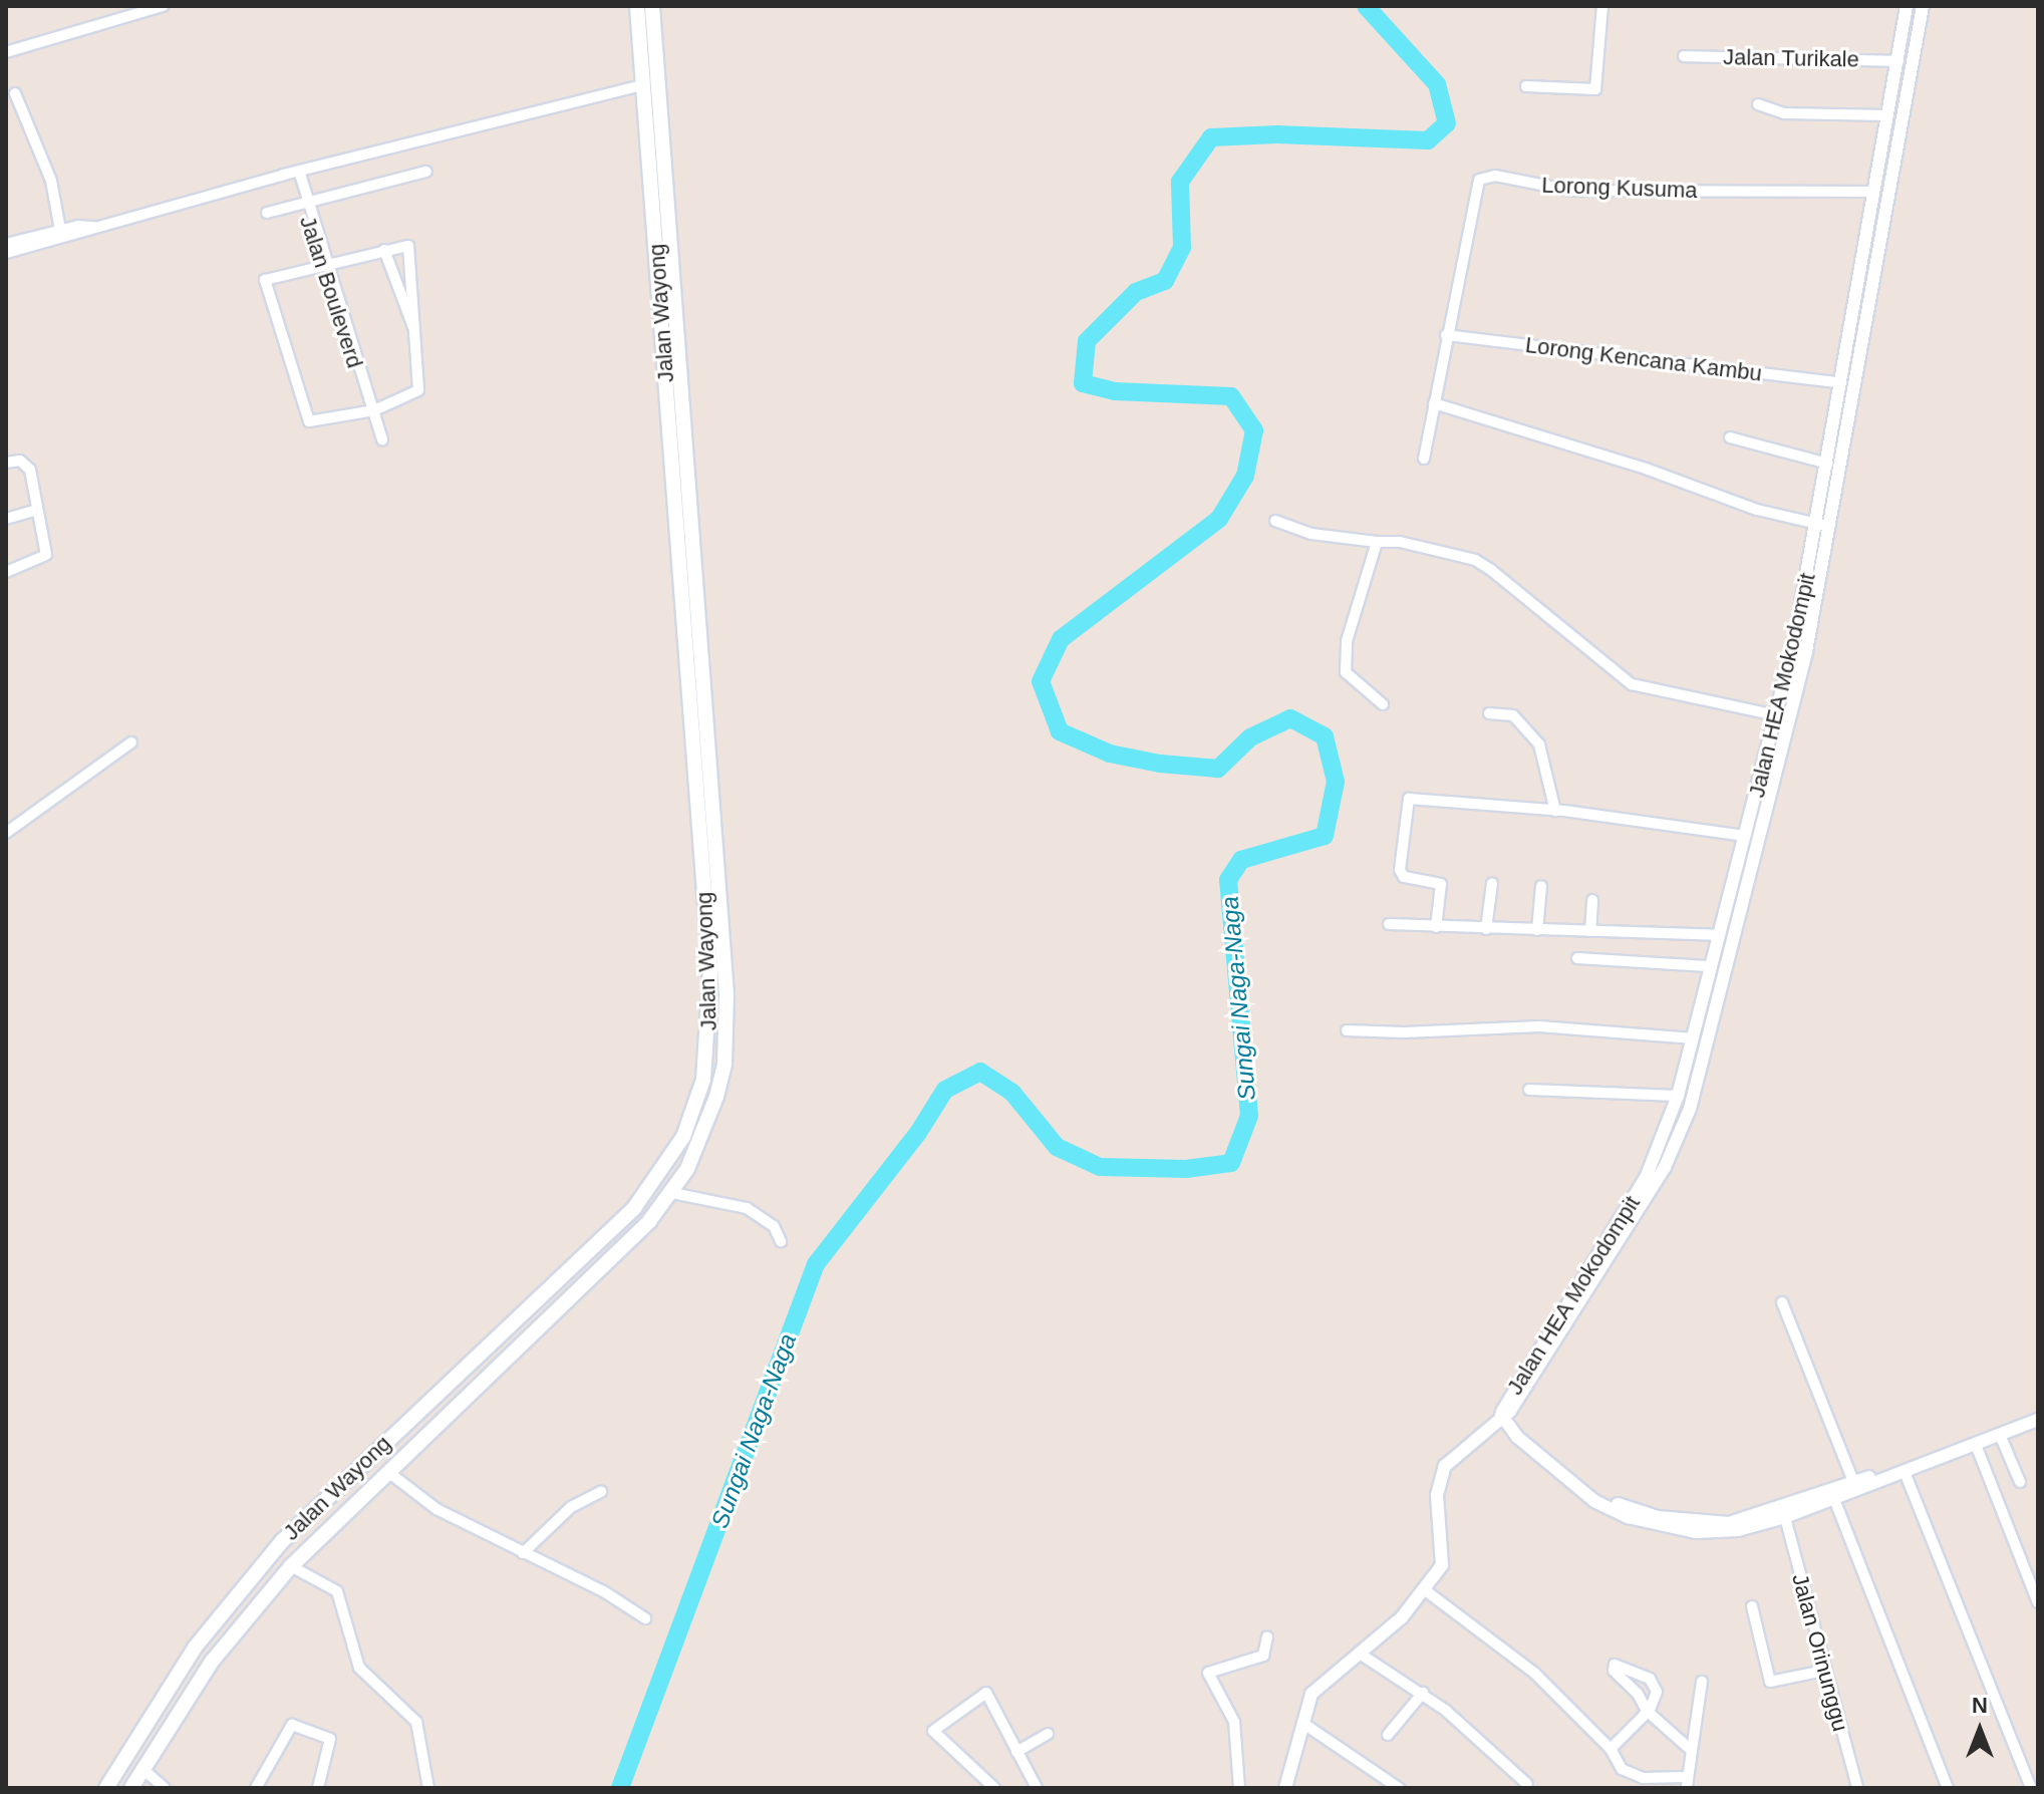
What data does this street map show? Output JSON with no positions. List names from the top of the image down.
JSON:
{
  "streets": {
    "main road": ["Jalan Wayong"],
    "street": [
      "Jalan Turikale",
      "Lorong Kusuma",
      "Jalan Bouleverd",
      "Lorong Kencana Kambu",
      "Jalan HEA Mokodompit",
      "Jalan Orinunggu"
    ]
  },
  "crossings": [
    ["Jalan Turikale", "Jalan HEA Mokodompit"],
    ["Lorong Kusuma", "Lorong Kencana Kambu"],
    ["Lorong Kusuma", "Jalan HEA Mokodompit"],
    ["Lorong Kencana Kambu", "Jalan HEA Mokodompit"]
  ],
  "water": ["Sungai Naga-Naga"],
  "north": "top"
}
